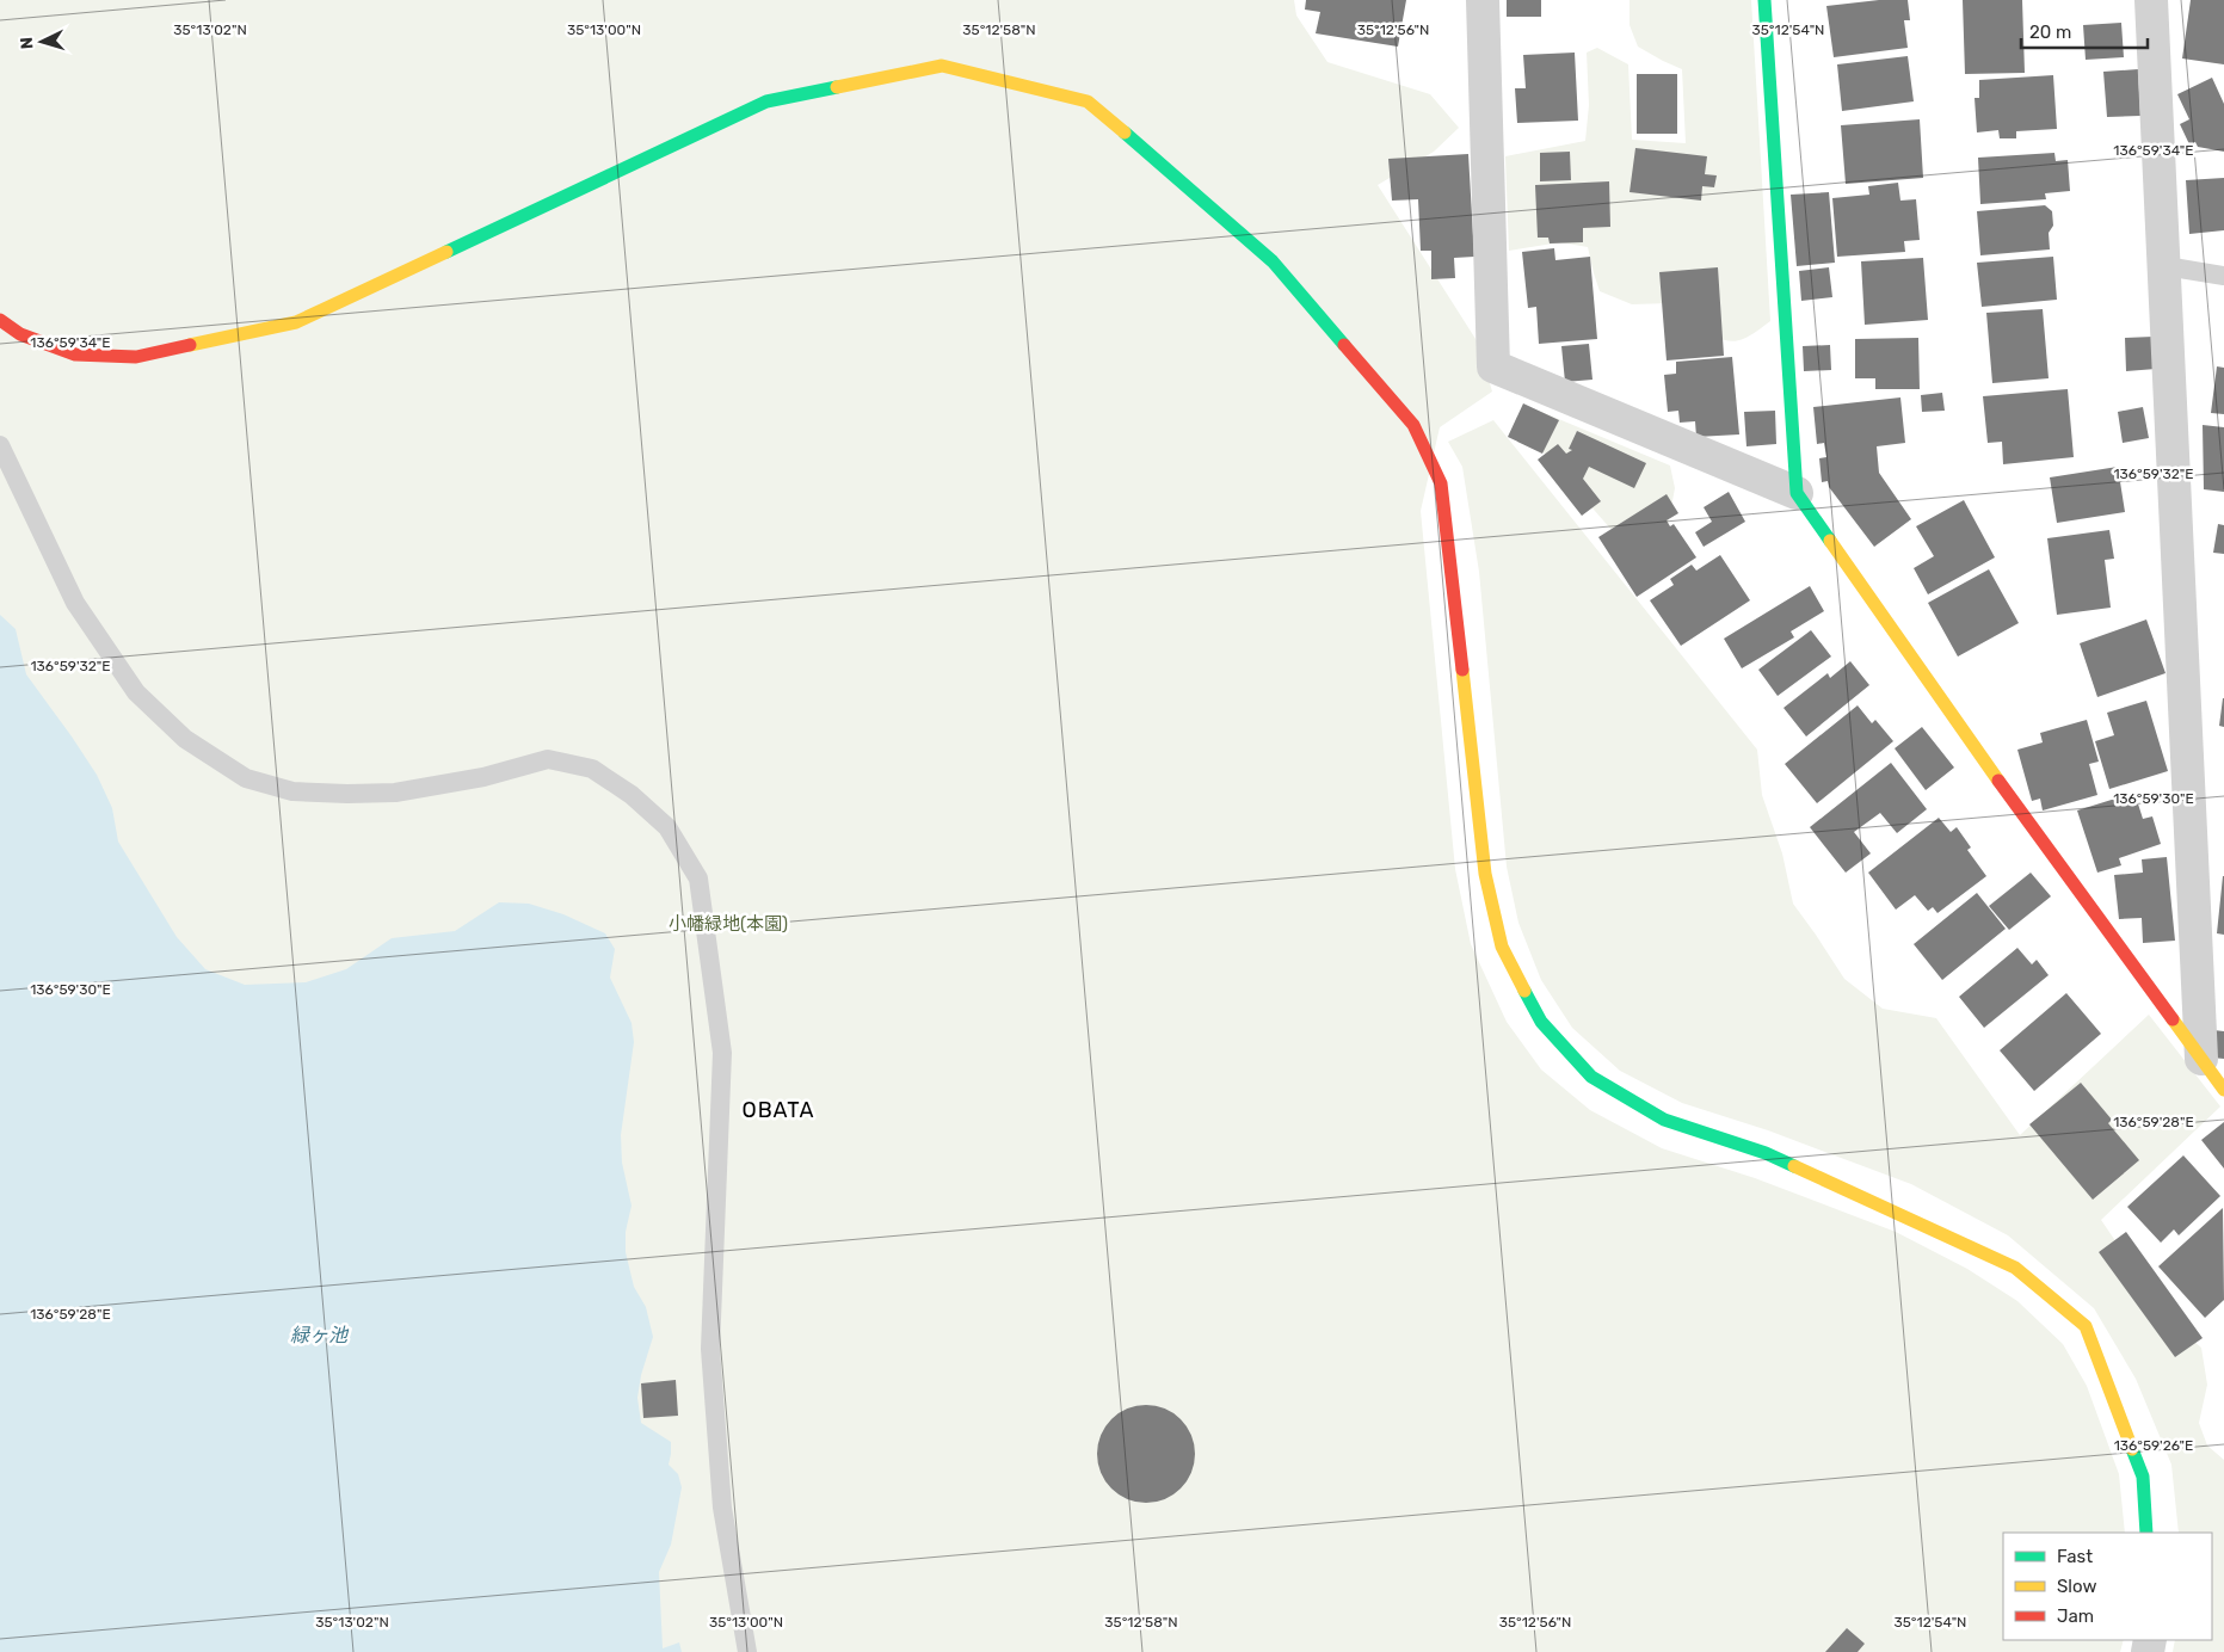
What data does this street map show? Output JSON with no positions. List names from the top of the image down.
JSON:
{
  "districts": ["OBATA"],
  "water": ["緑ヶ池"],
  "parks": ["小幡緑地(本園)"],
  "legend": ["Fast", "Slow", "Jam"],
  "scale_bar": "20 m",
  "north": "left",
  "coordinates": [
    "35°13'02\"N",
    "35°13'00\"N",
    "35°12'58\"N",
    "35°12'56\"N",
    "35°12'54\"N",
    "136°59'34\"E",
    "136°59'32\"E",
    "136°59'30\"E",
    "136°59'28\"E",
    "136°59'26\"E"
  ]
}
